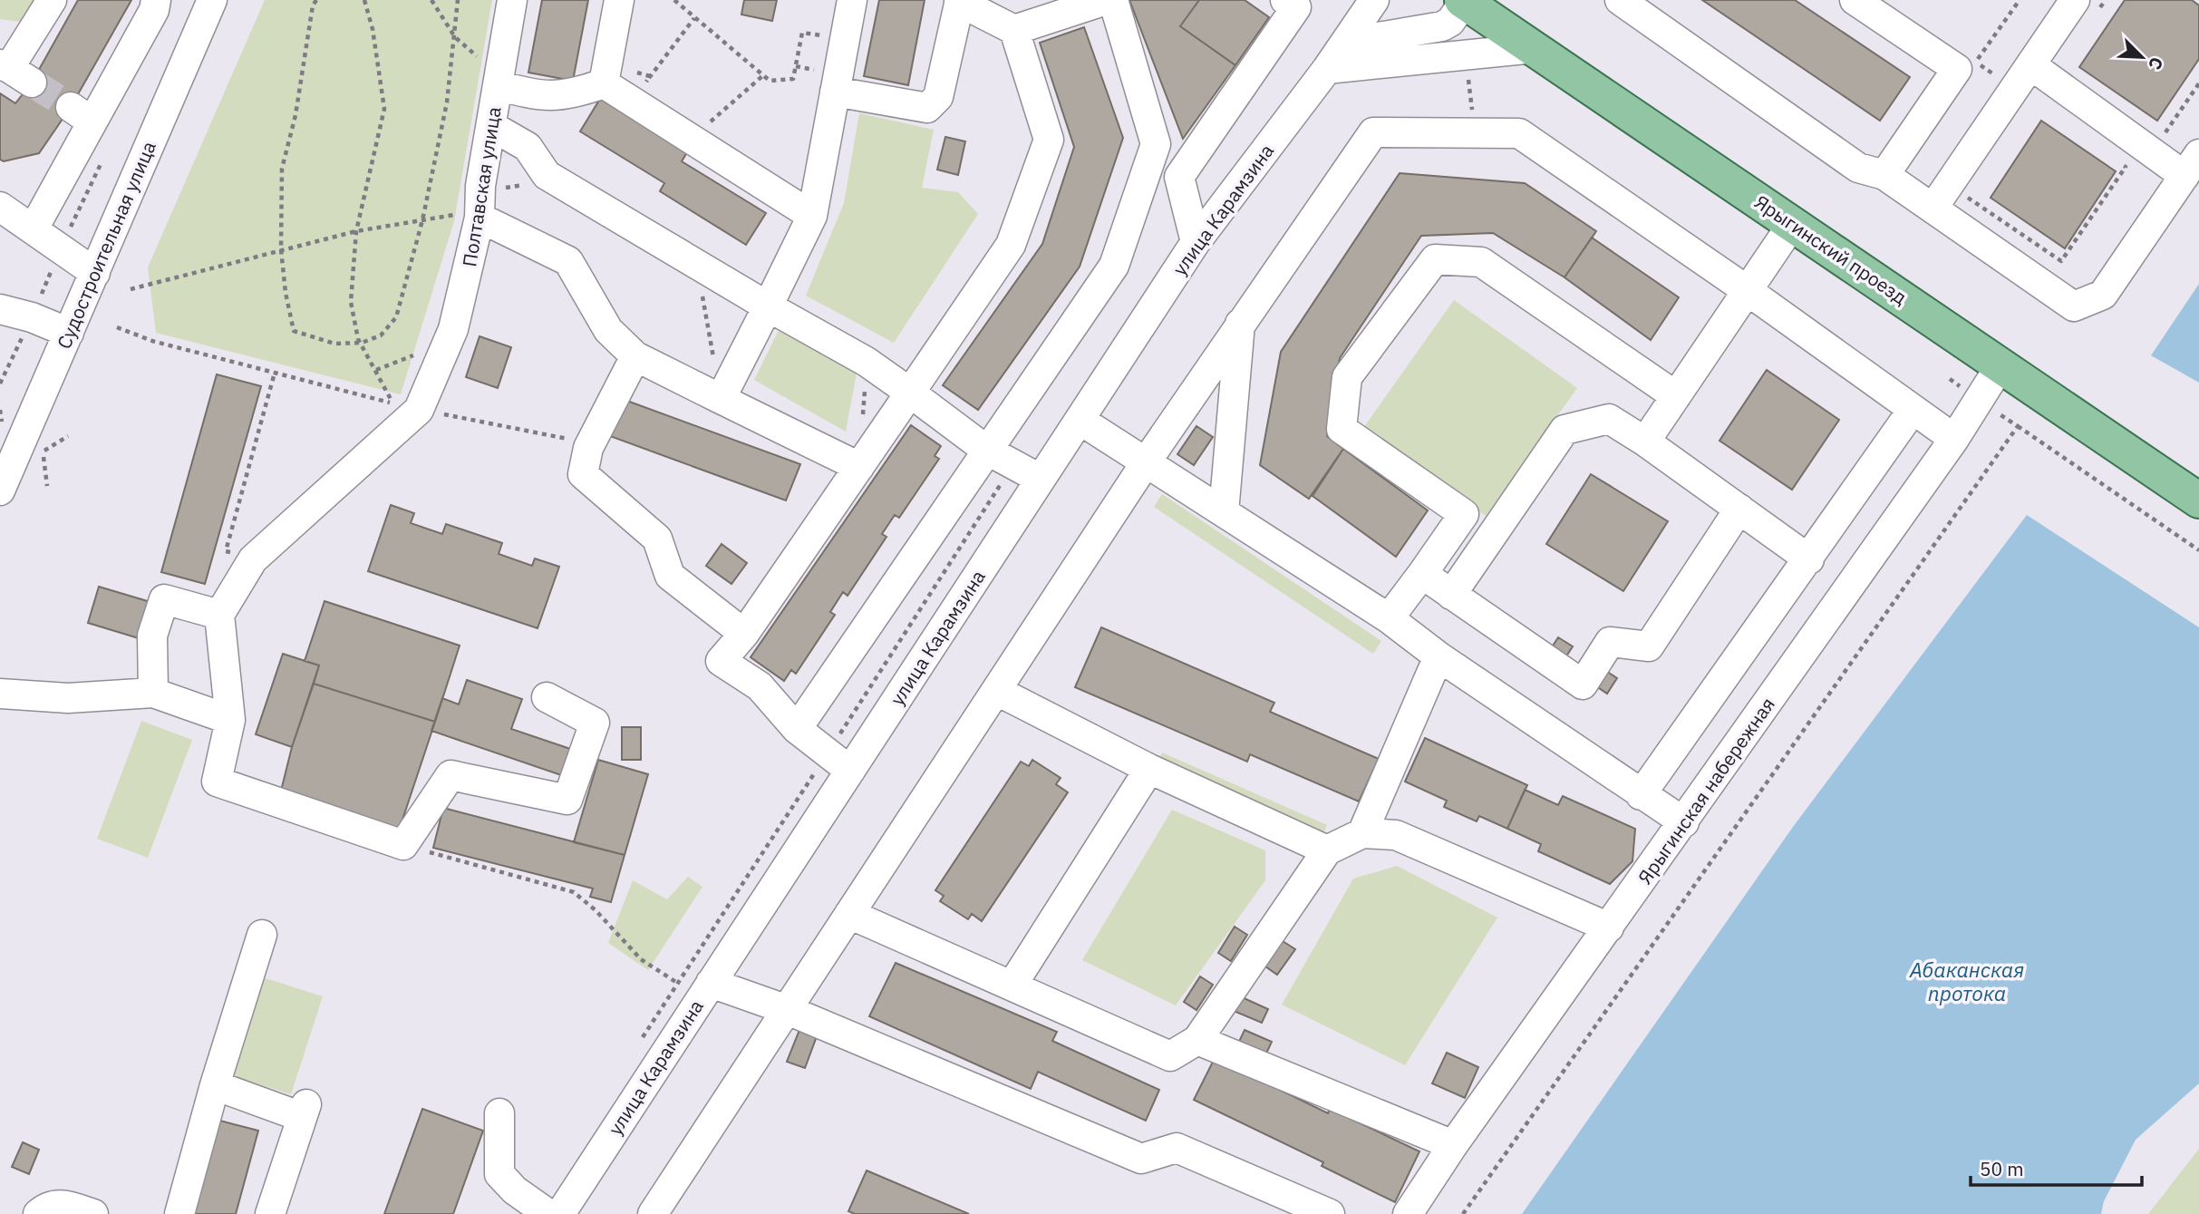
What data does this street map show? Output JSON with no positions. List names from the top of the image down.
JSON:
{
  "streets": {
    "main road": ["Ярыгинский проезд"],
    "street": [
      "Полтавская улица",
      "улица Карамзина",
      "Судостроительная улица",
      "Ярыгинская набережная"
    ]
  },
  "crossings": [
    ["Ярыгинский проезд", "Ярыгинская набережная"]
  ],
  "water": ["Абаканская протока"],
  "scale_bar": "50 m",
  "north": "bottom right"
}
